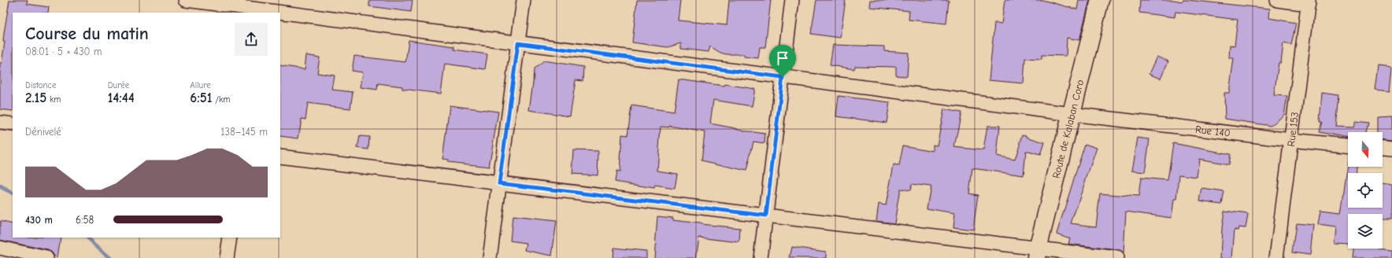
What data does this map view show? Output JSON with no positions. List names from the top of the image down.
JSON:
{
  "streets": {
    "main road": ["Route de Kalaban Coro"],
    "street": ["Rue 153", "Rue 140"]
  },
  "crossings": [
    ["Route de Kalaban Coro", "Rue 140"],
    ["Rue 153", "Rue 140"]
  ],
  "north": "bottom",
  "page": {
    "heading": ["Course du matin", "08:01 · 5 × 430 m"],
    "stats": [
      ["Distance", "2.15 km"],
      ["Durée", "14:44"],
      ["Allure", "6:51 /km"]
    ],
    "chart": ["Dénivelé", "138–145 m"],
    "list": [
      {
        "name": "430 m",
        "note": "6:58"
      }
    ]
  }
}
